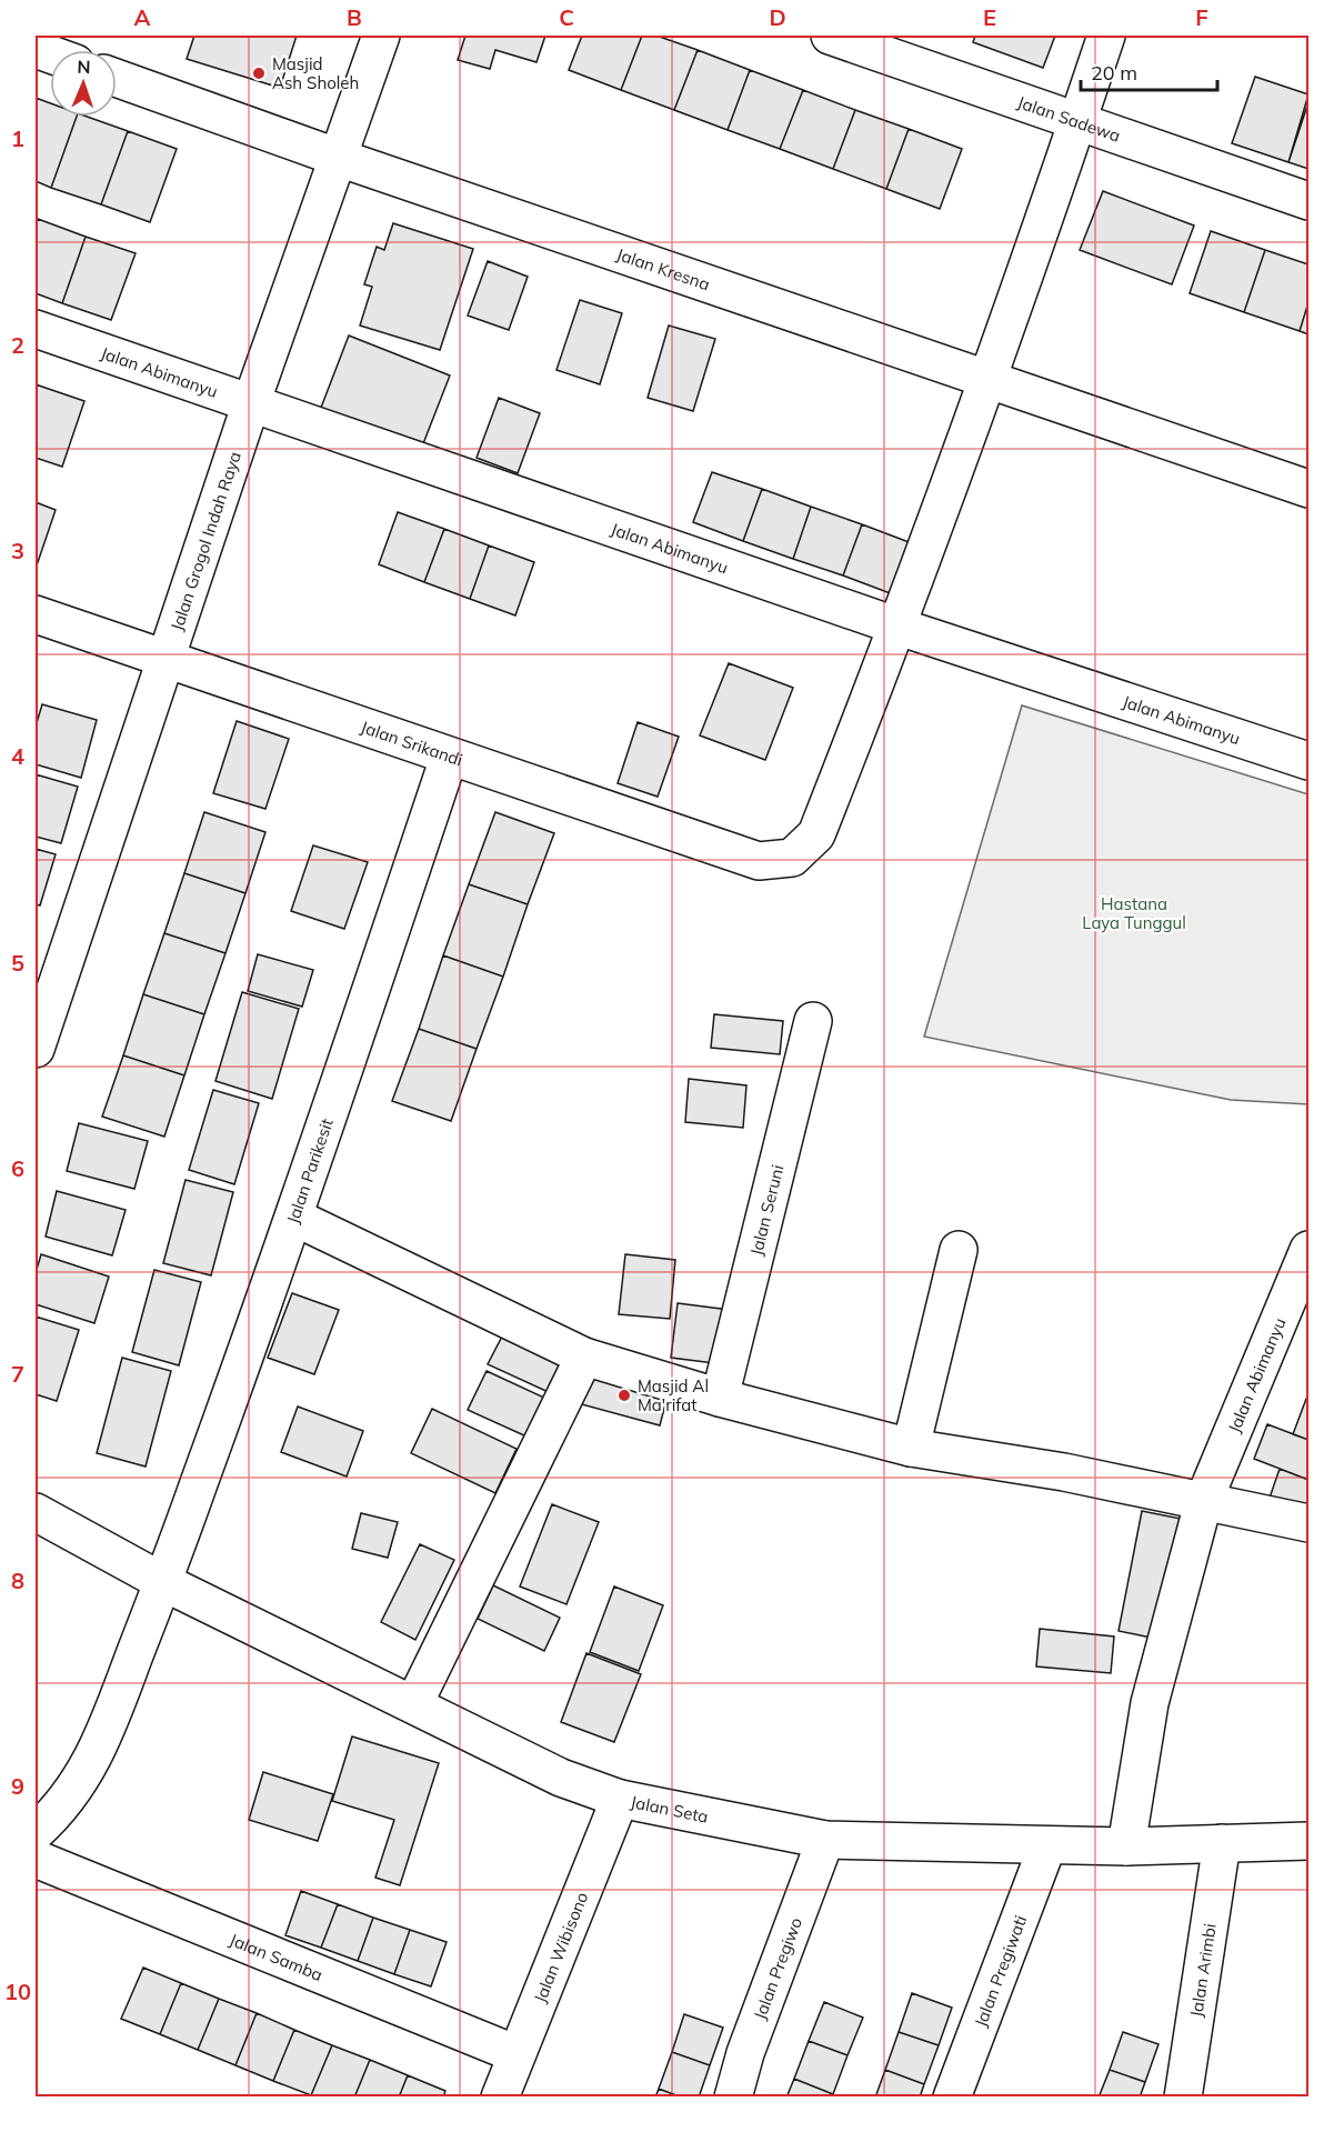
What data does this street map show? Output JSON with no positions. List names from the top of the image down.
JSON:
{
  "streets": {
    "street": [
      "Jalan Sadewa",
      "Jalan Kresna",
      "Jalan Abimanyu",
      "Jalan Grogol Indah Raya",
      "Jalan Srikandi",
      "Jalan Parikesit",
      "Jalan Seruni",
      "Jalan Seta",
      "Jalan Wibisono",
      "Jalan Samba",
      "Jalan Pregiwo",
      "Jalan Arimbi",
      "Jalan Pregiwati"
    ]
  },
  "crossings": [
    ["Jalan Kresna", "Jalan Grogol Indah Raya"],
    ["Jalan Abimanyu", "Jalan Grogol Indah Raya"],
    ["Jalan Abimanyu", "Jalan Srikandi"],
    ["Jalan Abimanyu", "Jalan Seta"],
    ["Jalan Grogol Indah Raya", "Jalan Srikandi"],
    ["Jalan Srikandi", "Jalan Parikesit"],
    ["Jalan Parikesit", "Jalan Seta"],
    ["Jalan Seta", "Jalan Wibisono"],
    ["Jalan Seta", "Jalan Pregiwo"],
    ["Jalan Seta", "Jalan Arimbi"],
    ["Jalan Seta", "Jalan Pregiwati"],
    ["Jalan Wibisono", "Jalan Samba"]
  ],
  "parks": ["Hastana Laya Tunggul"],
  "places": ["Masjid Ash Sholeh", "Masjid Al Ma'rifat"],
  "scale_bar": "20 m",
  "north": "top",
  "grid": {
    "columns": [
      "A",
      "B",
      "C",
      "D",
      "E",
      "F"
    ],
    "rows": [
      "1",
      "2",
      "3",
      "4",
      "5",
      "6",
      "7",
      "8",
      "9",
      "10"
    ]
  }
}
